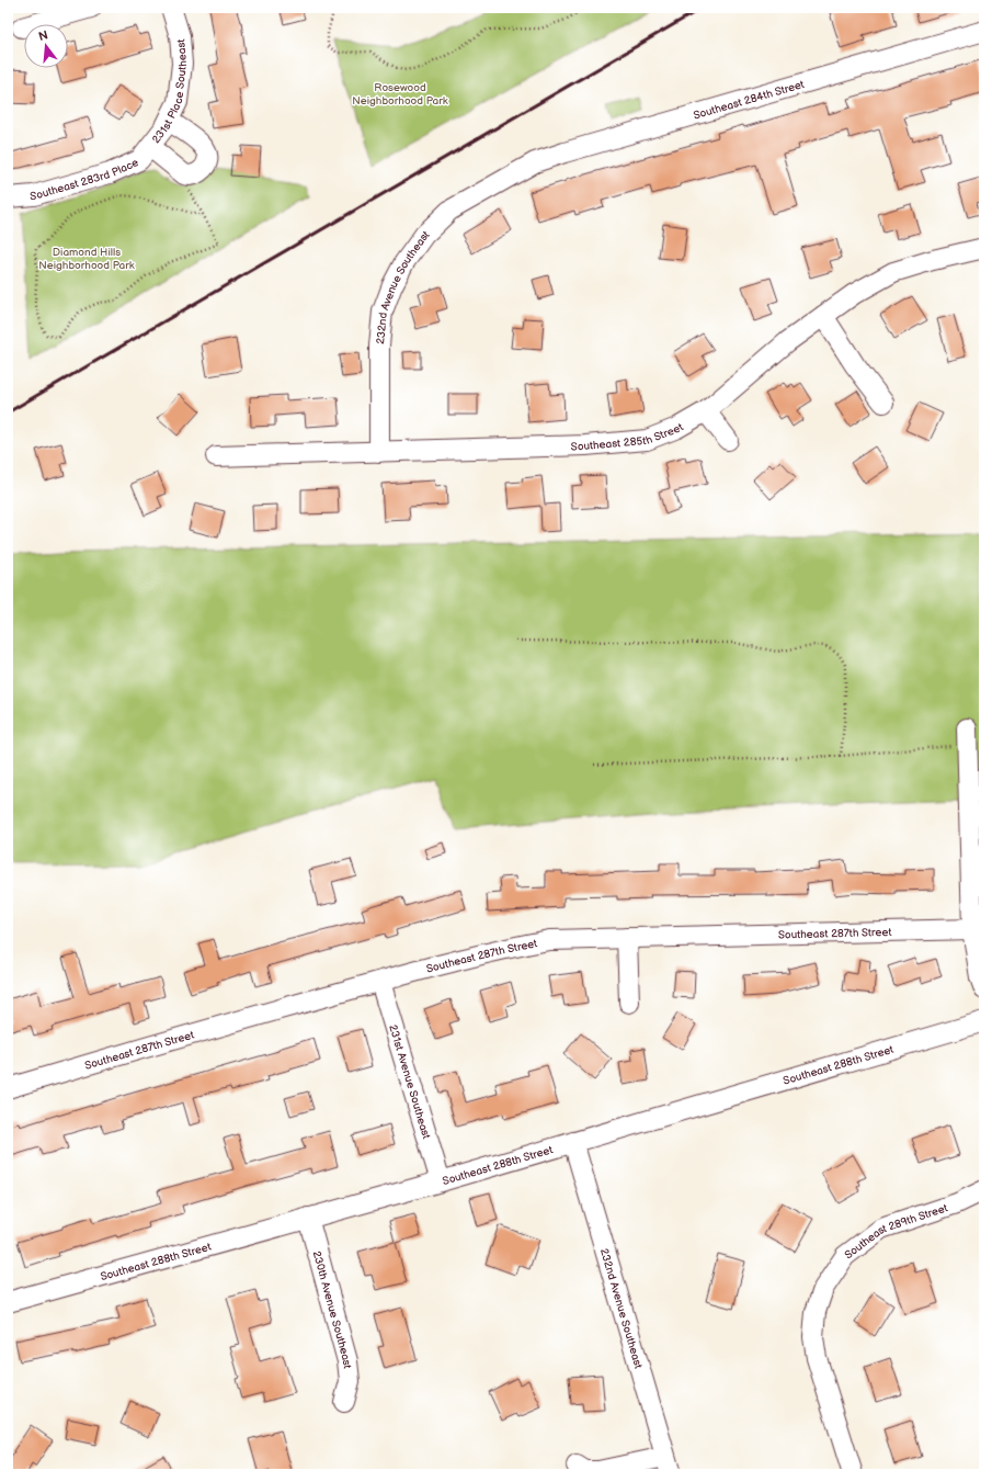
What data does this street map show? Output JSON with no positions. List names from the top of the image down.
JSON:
{
  "streets": {
    "street": [
      "231st Place Southeast",
      "Southeast 284th Street",
      "Southeast 283rd Place",
      "232nd Avenue Southeast",
      "Southeast 285th Street",
      "Southeast 287th Street",
      "Southeast 288th Street",
      "231st Avenue Southeast",
      "Southeast 289th Street",
      "230th Avenue Southeast"
    ]
  },
  "crossings": [
    ["231st Place Southeast", "Southeast 283rd Place"],
    ["Southeast 284th Street", "232nd Avenue Southeast"],
    ["232nd Avenue Southeast", "Southeast 285th Street"],
    ["232nd Avenue Southeast", "Southeast 288th Street"],
    ["Southeast 287th Street", "231st Avenue Southeast"],
    ["Southeast 288th Street", "231st Avenue Southeast"],
    ["Southeast 288th Street", "230th Avenue Southeast"]
  ],
  "parks": ["Rosewood Neighborhood Park", "Diamond Hills Neighborhood Park"],
  "north": "top"
}
